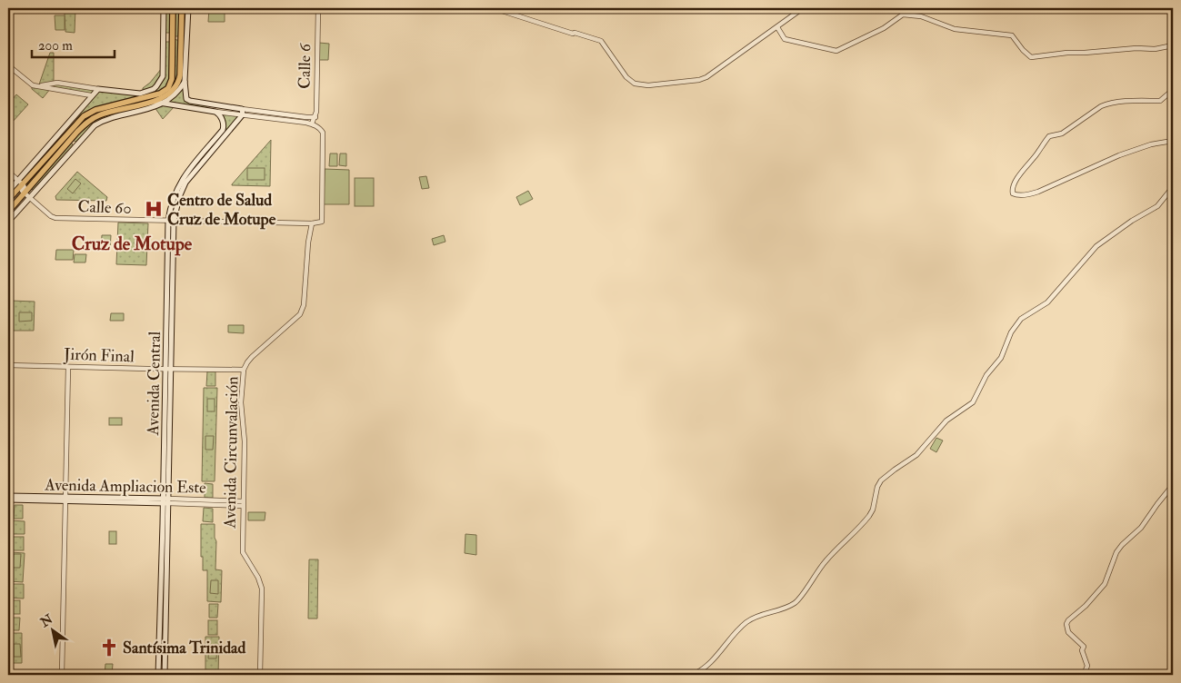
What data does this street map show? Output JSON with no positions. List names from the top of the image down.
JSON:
{
  "streets": {
    "main road": ["Avenida Central", "Avenida Ampliacion Este"],
    "street": [
      "Calle 6",
      "Calle 60",
      "Jirón Final",
      "Avenida Circunvalación"
    ]
  },
  "crossings": [
    ["Calle 6", "Calle 60"],
    ["Calle 60", "Avenida Central"],
    ["Calle 60", "Avenida Circunvalación"],
    ["Jirón Final", "Avenida Central"],
    ["Jirón Final", "Avenida Circunvalación"],
    ["Avenida Central", "Avenida Ampliacion Este"],
    ["Avenida Circunvalación", "Avenida Ampliacion Este"]
  ],
  "districts": ["Cruz de Motupe"],
  "places": {
    "hospital": ["Centro de Salud Cruz de Motupe"],
    "church": ["Santísima Trinidad"]
  },
  "scale_bar": "200 m",
  "north": "top left"
}
